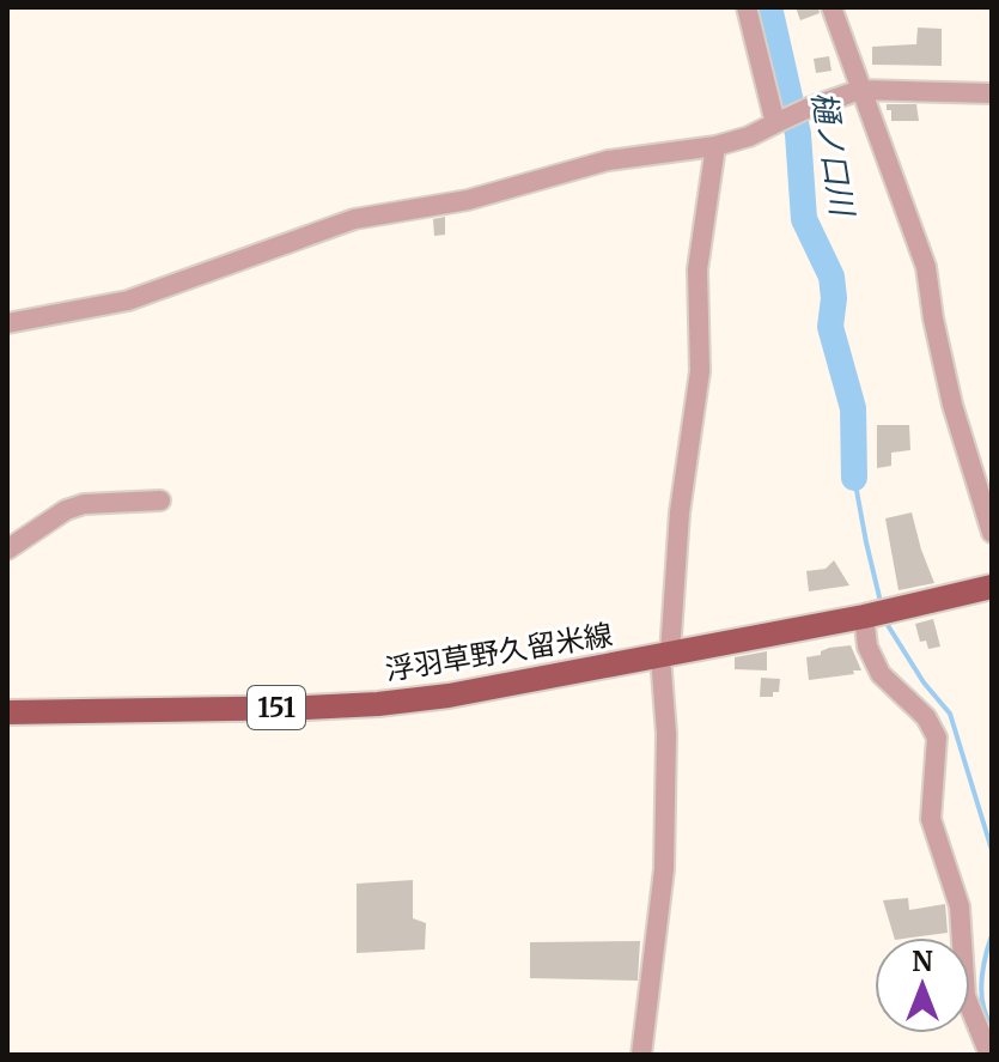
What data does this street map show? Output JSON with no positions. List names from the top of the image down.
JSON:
{
  "streets": {
    "main road": ["浮羽草野久留米線", "151"]
  },
  "water": ["樋ノ口川"],
  "north": "top"
}
